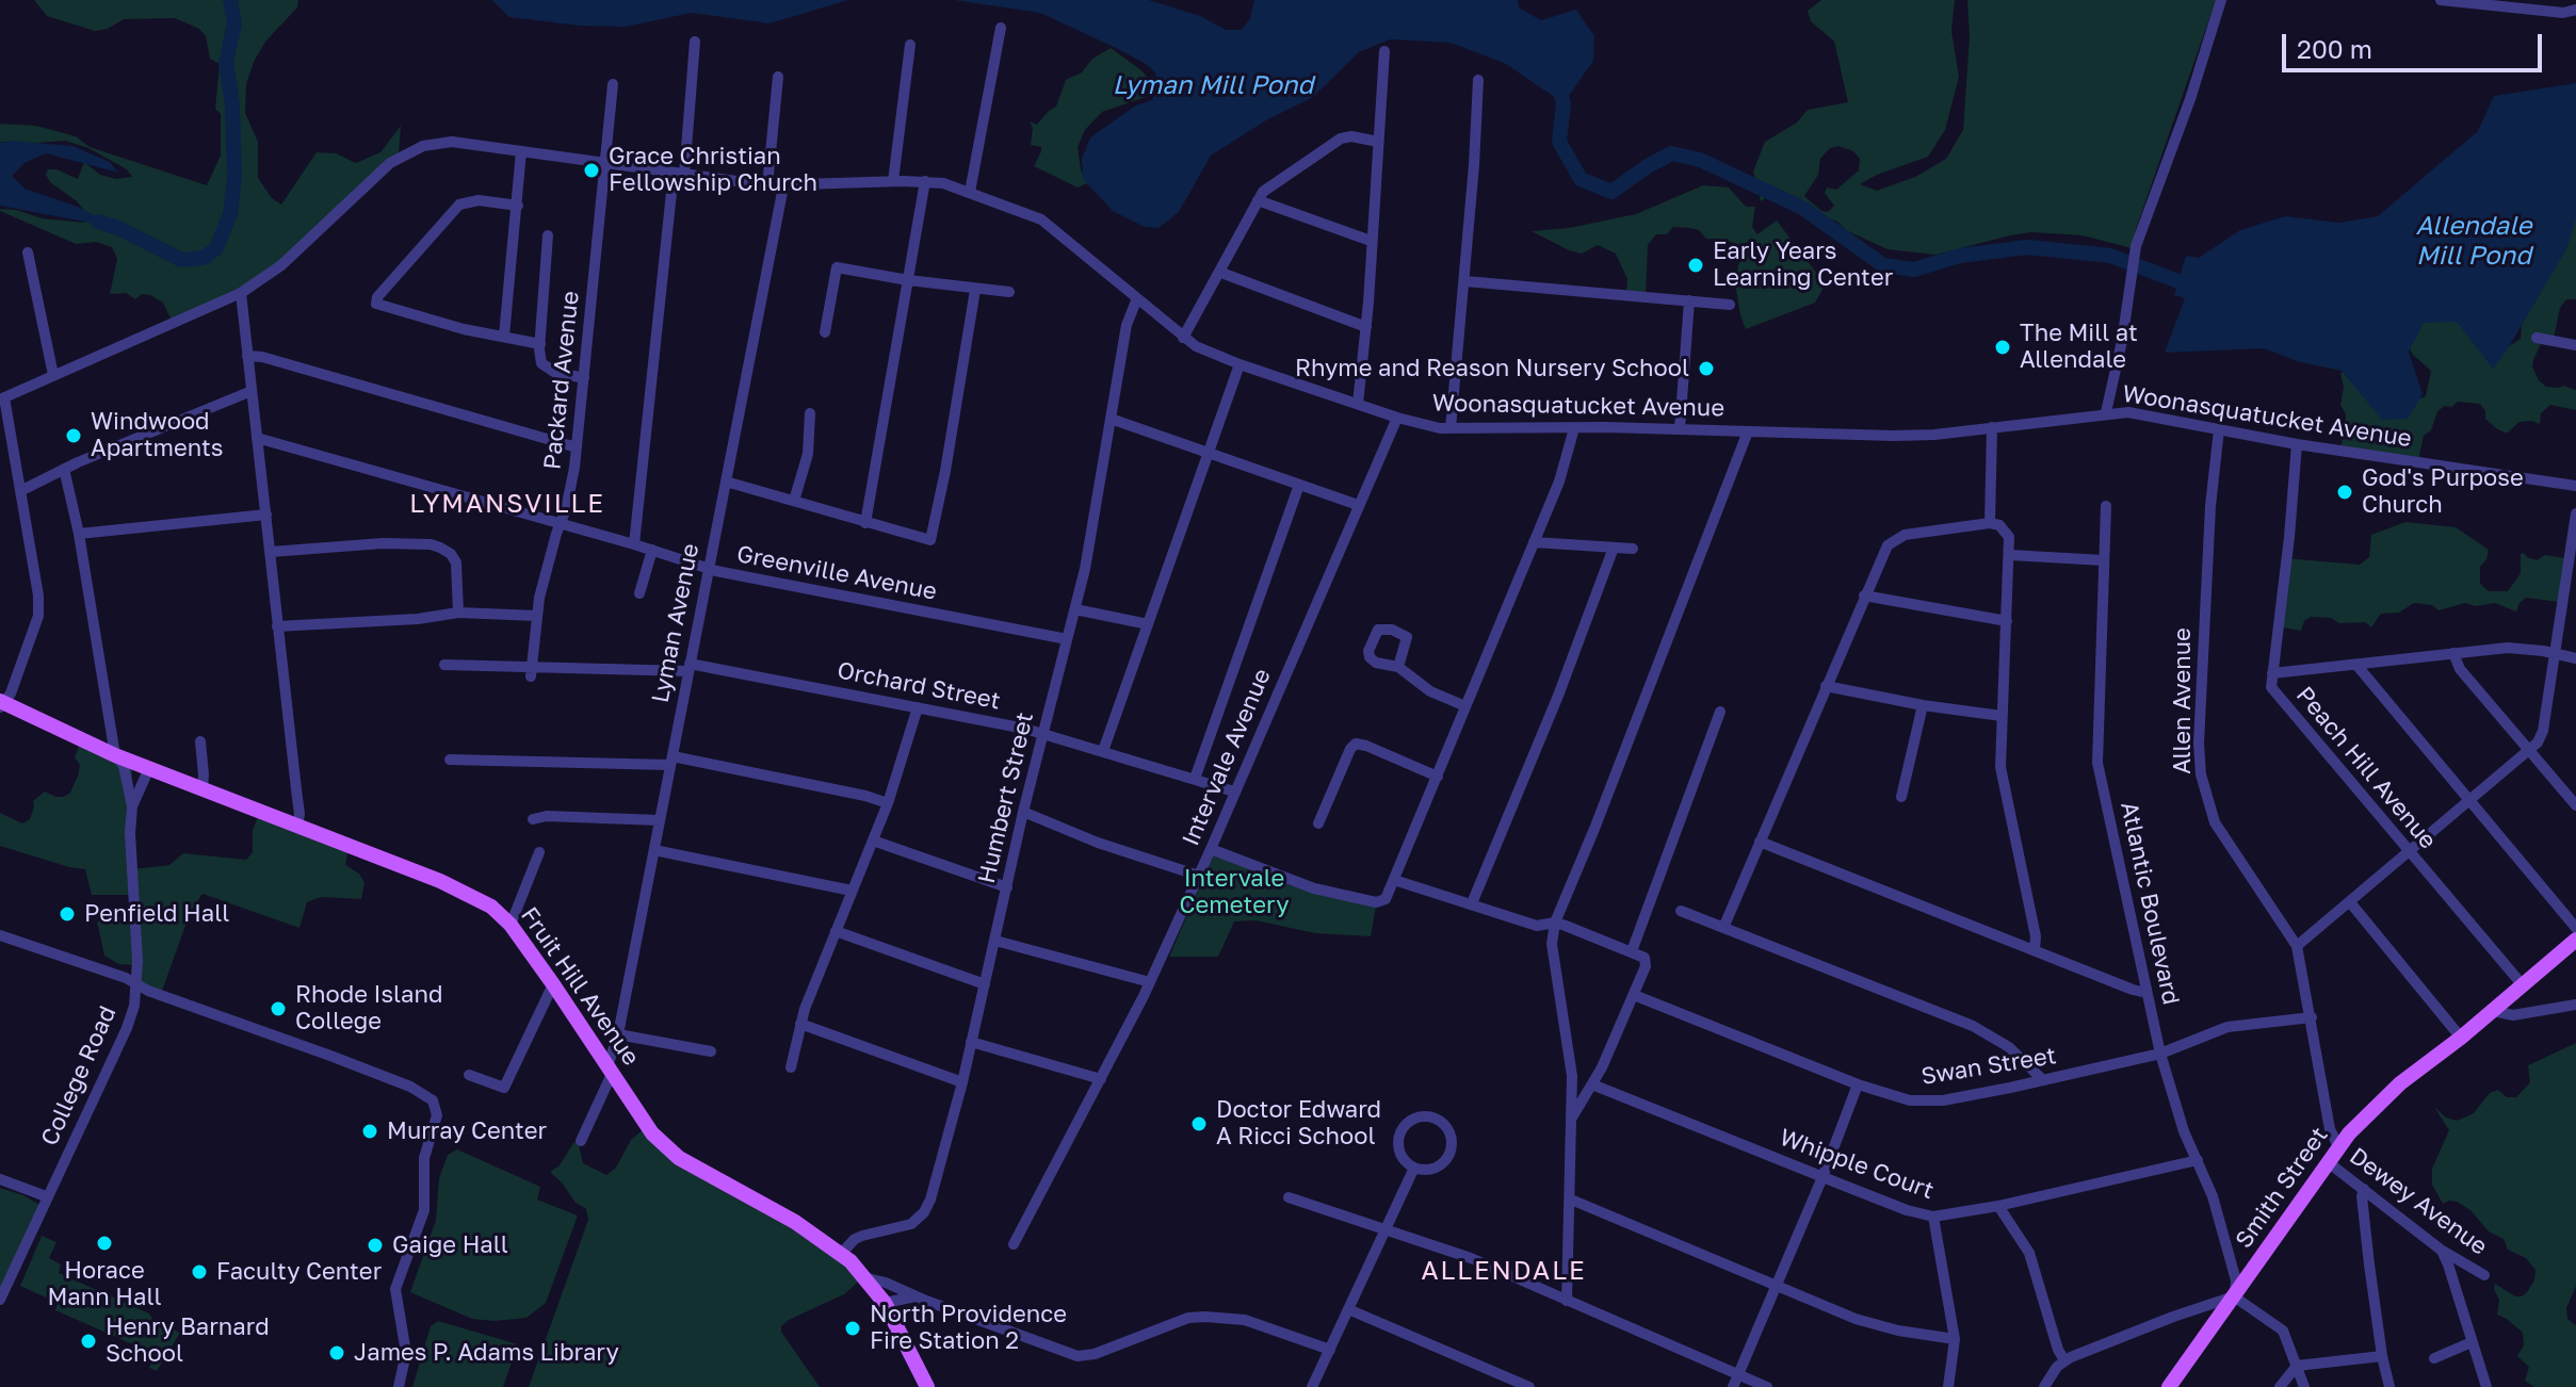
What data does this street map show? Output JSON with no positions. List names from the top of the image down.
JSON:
{
  "streets": {
    "main road": ["Fruit Hill Avenue", "Smith Street"],
    "street": [
      "Packard Avenue",
      "Woonasquatucket Avenue",
      "Greenville Avenue",
      "Lyman Avenue",
      "Orchard Street",
      "Allen Avenue",
      "Intervale Avenue",
      "Peach Hill Avenue",
      "Humbert Street",
      "Atlantic Boulevard",
      "Swan Street",
      "College Road",
      "Whipple Court",
      "Dewey Avenue"
    ]
  },
  "crossings": [
    ["Packard Avenue", "Woonasquatucket Avenue"],
    ["Packard Avenue", "Greenville Avenue"],
    ["Packard Avenue", "Orchard Street"],
    ["Woonasquatucket Avenue", "Lyman Avenue"],
    ["Woonasquatucket Avenue", "Allen Avenue"],
    ["Woonasquatucket Avenue", "Intervale Avenue"],
    ["Woonasquatucket Avenue", "Peach Hill Avenue"],
    ["Woonasquatucket Avenue", "Humbert Street"],
    ["Greenville Avenue", "Lyman Avenue"],
    ["Greenville Avenue", "Humbert Street"],
    ["Lyman Avenue", "Orchard Street"],
    ["Lyman Avenue", "Fruit Hill Avenue"],
    ["Orchard Street", "Intervale Avenue"],
    ["Orchard Street", "Humbert Street"],
    ["Allen Avenue", "Swan Street"],
    ["Allen Avenue", "Smith Street"],
    ["Peach Hill Avenue", "Smith Street"],
    ["Humbert Street", "Fruit Hill Avenue"],
    ["Atlantic Boulevard", "Swan Street"],
    ["Atlantic Boulevard", "Whipple Court"],
    ["Atlantic Boulevard", "Smith Street"],
    ["Fruit Hill Avenue", "College Road"],
    ["Smith Street", "Dewey Avenue"]
  ],
  "districts": ["LYMANSVILLE", "ALLENDALE"],
  "water": ["Lyman Mill Pond", "Allendale Mill Pond"],
  "parks": ["Intervale Cemetery"],
  "places": [
    "Grace Christian Fellowship Church",
    "Early Years Learning Center",
    "The Mill at Allendale",
    "Rhyme and Reason Nursery School",
    "Windwood Apartments",
    "God's Purpose Church",
    "Penfield Hall",
    "Rhode Island College",
    "Doctor Edward A Ricci School",
    "Murray Center",
    "Horace Mann Hall",
    "Gaige Hall",
    "Faculty Center",
    "North Providence Fire Station 2",
    "Henry Barnard School",
    "James P. Adams Library"
  ],
  "scale_bar": "200 m"
}
